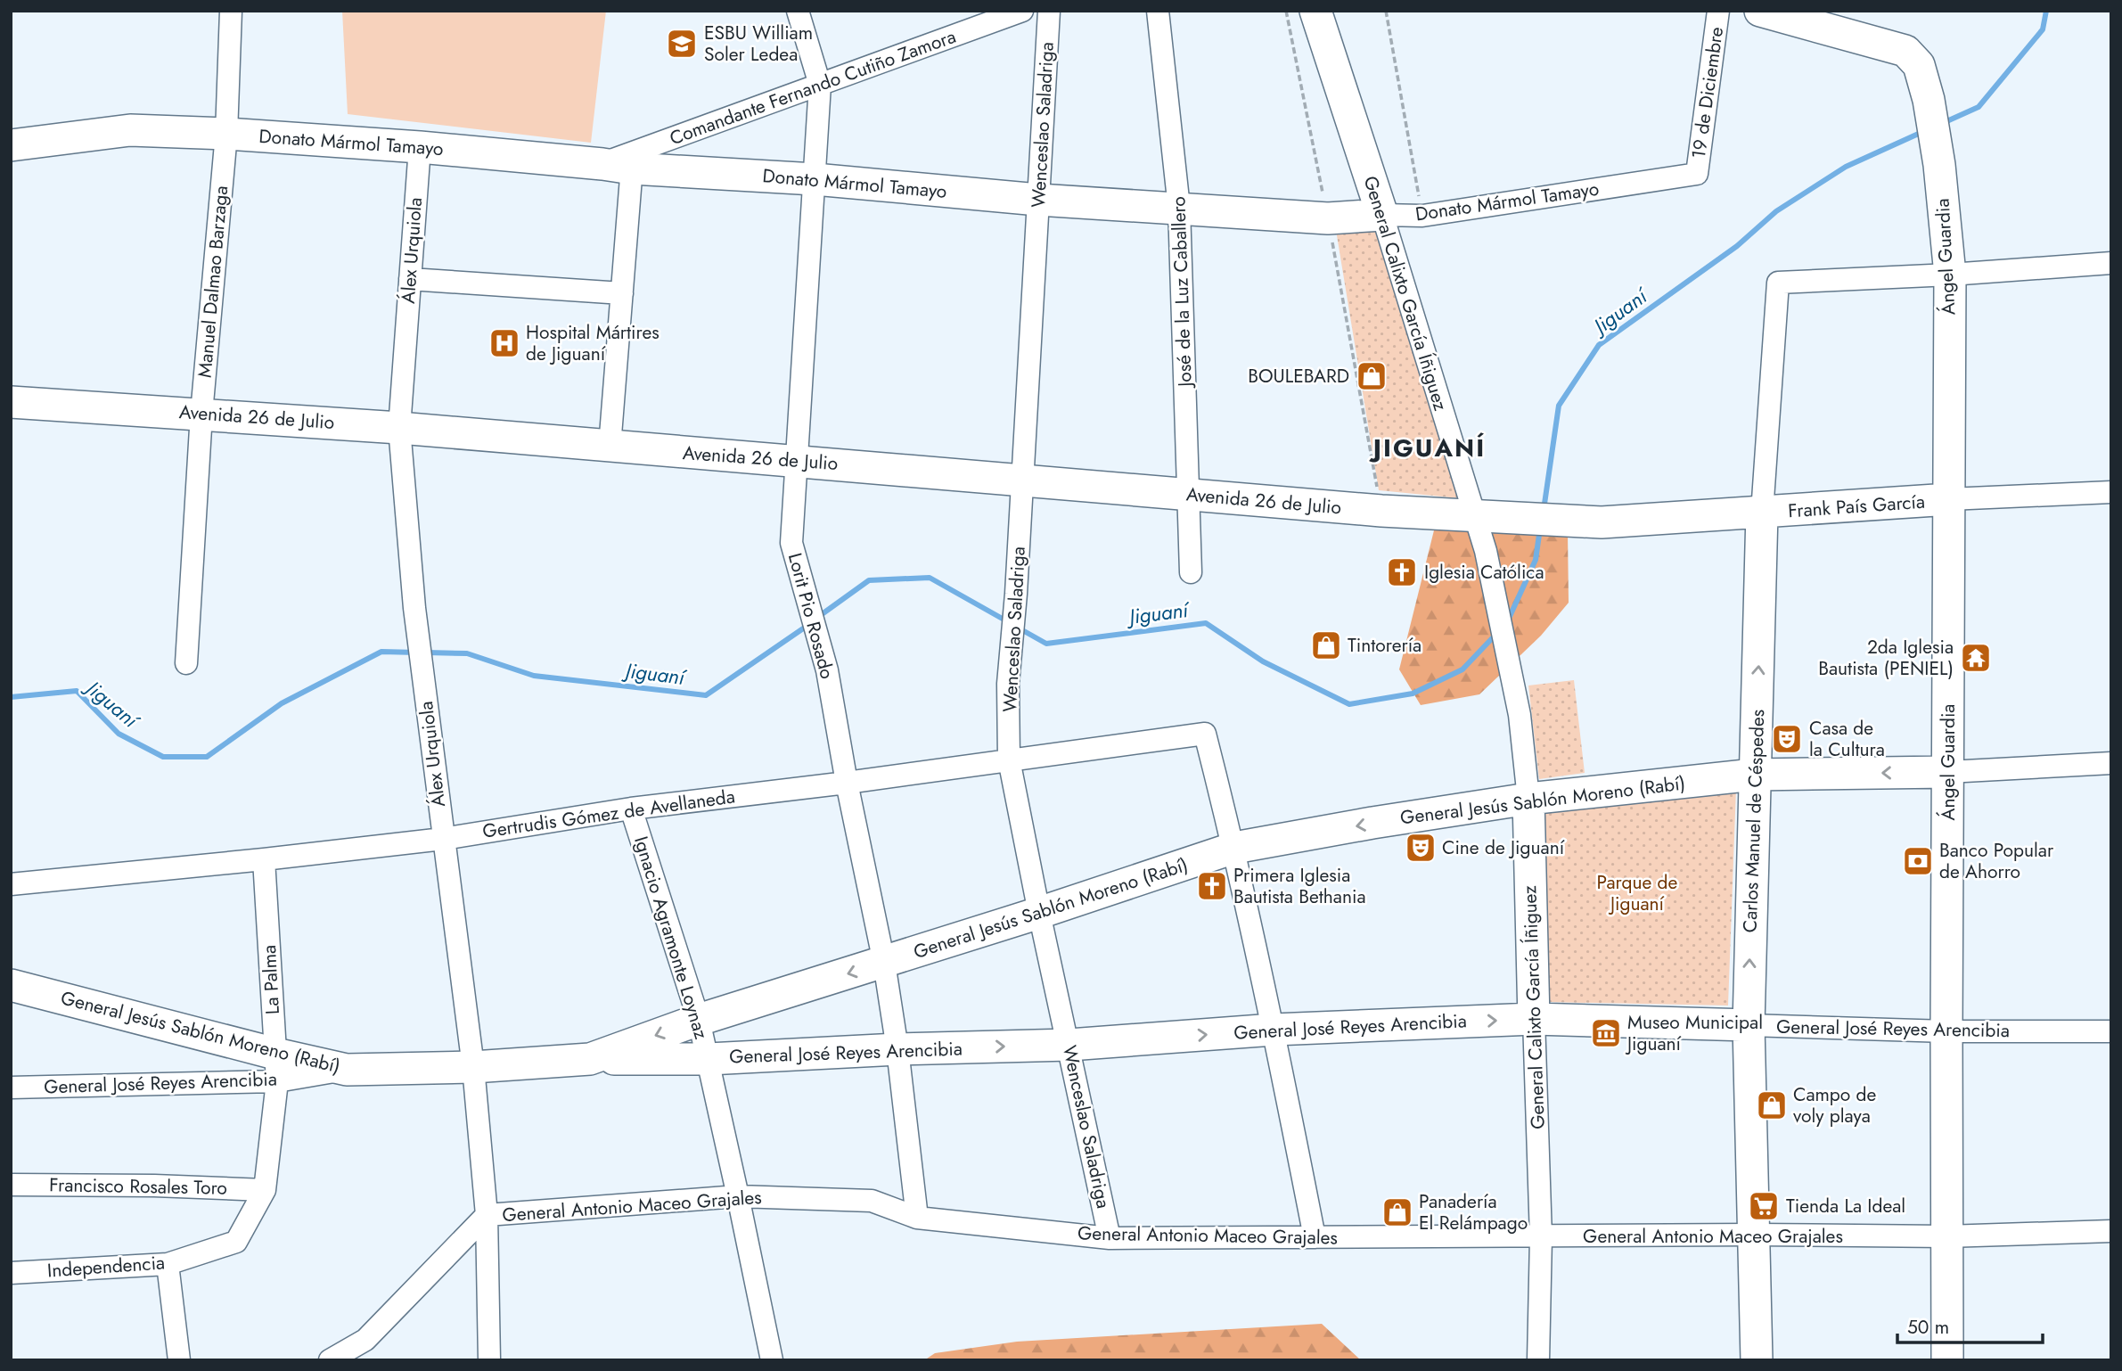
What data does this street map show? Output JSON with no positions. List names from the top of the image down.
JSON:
{
  "streets": {
    "street": [
      "Comandante Fernando Cutiño Zamora",
      "19 de Diciembre",
      "Wenceslao Saladriga",
      "Donato Mármol Tamayo",
      "Álex Urquiola",
      "Ángel Guardia",
      "Manuel Dalmao Barzaga",
      "José de la Luz Caballero",
      "General Calixto García Íñiguez",
      "Avenida 26 de Julio",
      "Frank País García",
      "Lorit Pio Rosado",
      "General Jesús Sablón Moreno (Rabí)",
      "Gertrudis Gómez de Avellaneda",
      "Carlos Manuel de Céspedes",
      "Ignacio Agramonte Loynaz",
      "La Palma",
      "General José Reyes Arencibia",
      "Francisco Rosales Toro",
      "General Antonio Maceo Grajales",
      "Independencia"
    ]
  },
  "crossings": [
    ["Comandante Fernando Cutiño Zamora", "Donato Mármol Tamayo"],
    ["Comandante Fernando Cutiño Zamora", "Lorit Pio Rosado"],
    ["19 de Diciembre", "Donato Mármol Tamayo"],
    ["Wenceslao Saladriga", "Donato Mármol Tamayo"],
    ["Wenceslao Saladriga", "Avenida 26 de Julio"],
    ["Wenceslao Saladriga", "General Jesús Sablón Moreno (Rabí)"],
    ["Wenceslao Saladriga", "Gertrudis Gómez de Avellaneda"],
    ["Wenceslao Saladriga", "General José Reyes Arencibia"],
    ["Wenceslao Saladriga", "General Antonio Maceo Grajales"],
    ["Donato Mármol Tamayo", "Álex Urquiola"],
    ["Donato Mármol Tamayo", "Manuel Dalmao Barzaga"],
    ["Donato Mármol Tamayo", "José de la Luz Caballero"],
    ["Donato Mármol Tamayo", "General Calixto García Íñiguez"],
    ["Donato Mármol Tamayo", "Lorit Pio Rosado"],
    ["Álex Urquiola", "Avenida 26 de Julio"],
    ["Álex Urquiola", "General Jesús Sablón Moreno (Rabí)"],
    ["Álex Urquiola", "Gertrudis Gómez de Avellaneda"],
    ["Álex Urquiola", "General Antonio Maceo Grajales"],
    ["Ángel Guardia", "Frank País García"],
    ["Ángel Guardia", "General Jesús Sablón Moreno (Rabí)"],
    ["Ángel Guardia", "Carlos Manuel de Céspedes"],
    ["Ángel Guardia", "General José Reyes Arencibia"],
    ["Ángel Guardia", "General Antonio Maceo Grajales"],
    ["Manuel Dalmao Barzaga", "Avenida 26 de Julio"],
    ["José de la Luz Caballero", "Avenida 26 de Julio"],
    ["General Calixto García Íñiguez", "Avenida 26 de Julio"],
    ["General Calixto García Íñiguez", "General Jesús Sablón Moreno (Rabí)"],
    ["General Calixto García Íñiguez", "General José Reyes Arencibia"],
    ["General Calixto García Íñiguez", "General Antonio Maceo Grajales"],
    ["Avenida 26 de Julio", "Frank País García"],
    ["Avenida 26 de Julio", "Lorit Pio Rosado"],
    ["Frank País García", "Carlos Manuel de Céspedes"],
    ["Lorit Pio Rosado", "General Jesús Sablón Moreno (Rabí)"],
    ["Lorit Pio Rosado", "Gertrudis Gómez de Avellaneda"],
    ["Lorit Pio Rosado", "General José Reyes Arencibia"],
    ["Lorit Pio Rosado", "General Antonio Maceo Grajales"],
    ["General Jesús Sablón Moreno (Rabí)", "Gertrudis Gómez de Avellaneda"],
    ["General Jesús Sablón Moreno (Rabí)", "Carlos Manuel de Céspedes"],
    ["General Jesús Sablón Moreno (Rabí)", "Ignacio Agramonte Loynaz"],
    ["General Jesús Sablón Moreno (Rabí)", "La Palma"],
    ["General Jesús Sablón Moreno (Rabí)", "General José Reyes Arencibia"],
    ["Gertrudis Gómez de Avellaneda", "Ignacio Agramonte Loynaz"],
    ["Gertrudis Gómez de Avellaneda", "La Palma"],
    ["Carlos Manuel de Céspedes", "General José Reyes Arencibia"],
    ["Carlos Manuel de Céspedes", "General Antonio Maceo Grajales"],
    ["Ignacio Agramonte Loynaz", "General José Reyes Arencibia"],
    ["Ignacio Agramonte Loynaz", "General Antonio Maceo Grajales"],
    ["La Palma", "General José Reyes Arencibia"],
    ["La Palma", "Francisco Rosales Toro"],
    ["La Palma", "Independencia"]
  ],
  "one_way": ["General Jesús Sablón Moreno (Rabí)", "Carlos Manuel de Céspedes", "General José Reyes Arencibia"],
  "districts": ["JIGUANÍ"],
  "water": ["Jiguaní"],
  "parks": ["Parque de Jiguaní"],
  "places": {
    "school or university": ["ESBU William Soler Ledea"],
    "hospital": ["Hospital Mártires de Jiguaní"],
    "shop": [
      "BOULEBARD",
      "Tintorería",
      "Campo de voly playa",
      "Panadería El Relámpago"
    ],
    "church": ["Iglesia Católica", "Primera Iglesia Bautista Bethania"],
    "temple": ["2da Iglesia Bautista (PENIEL)"],
    "theatre": ["Casa de la Cultura", "Cine de Jiguaní"],
    "bank": ["Banco Popular de Ahorro"],
    "museum": ["Museo Municipal Jiguaní"],
    "supermarket": ["Tienda La Ideal"]
  },
  "scale_bar": "50 m"
}
